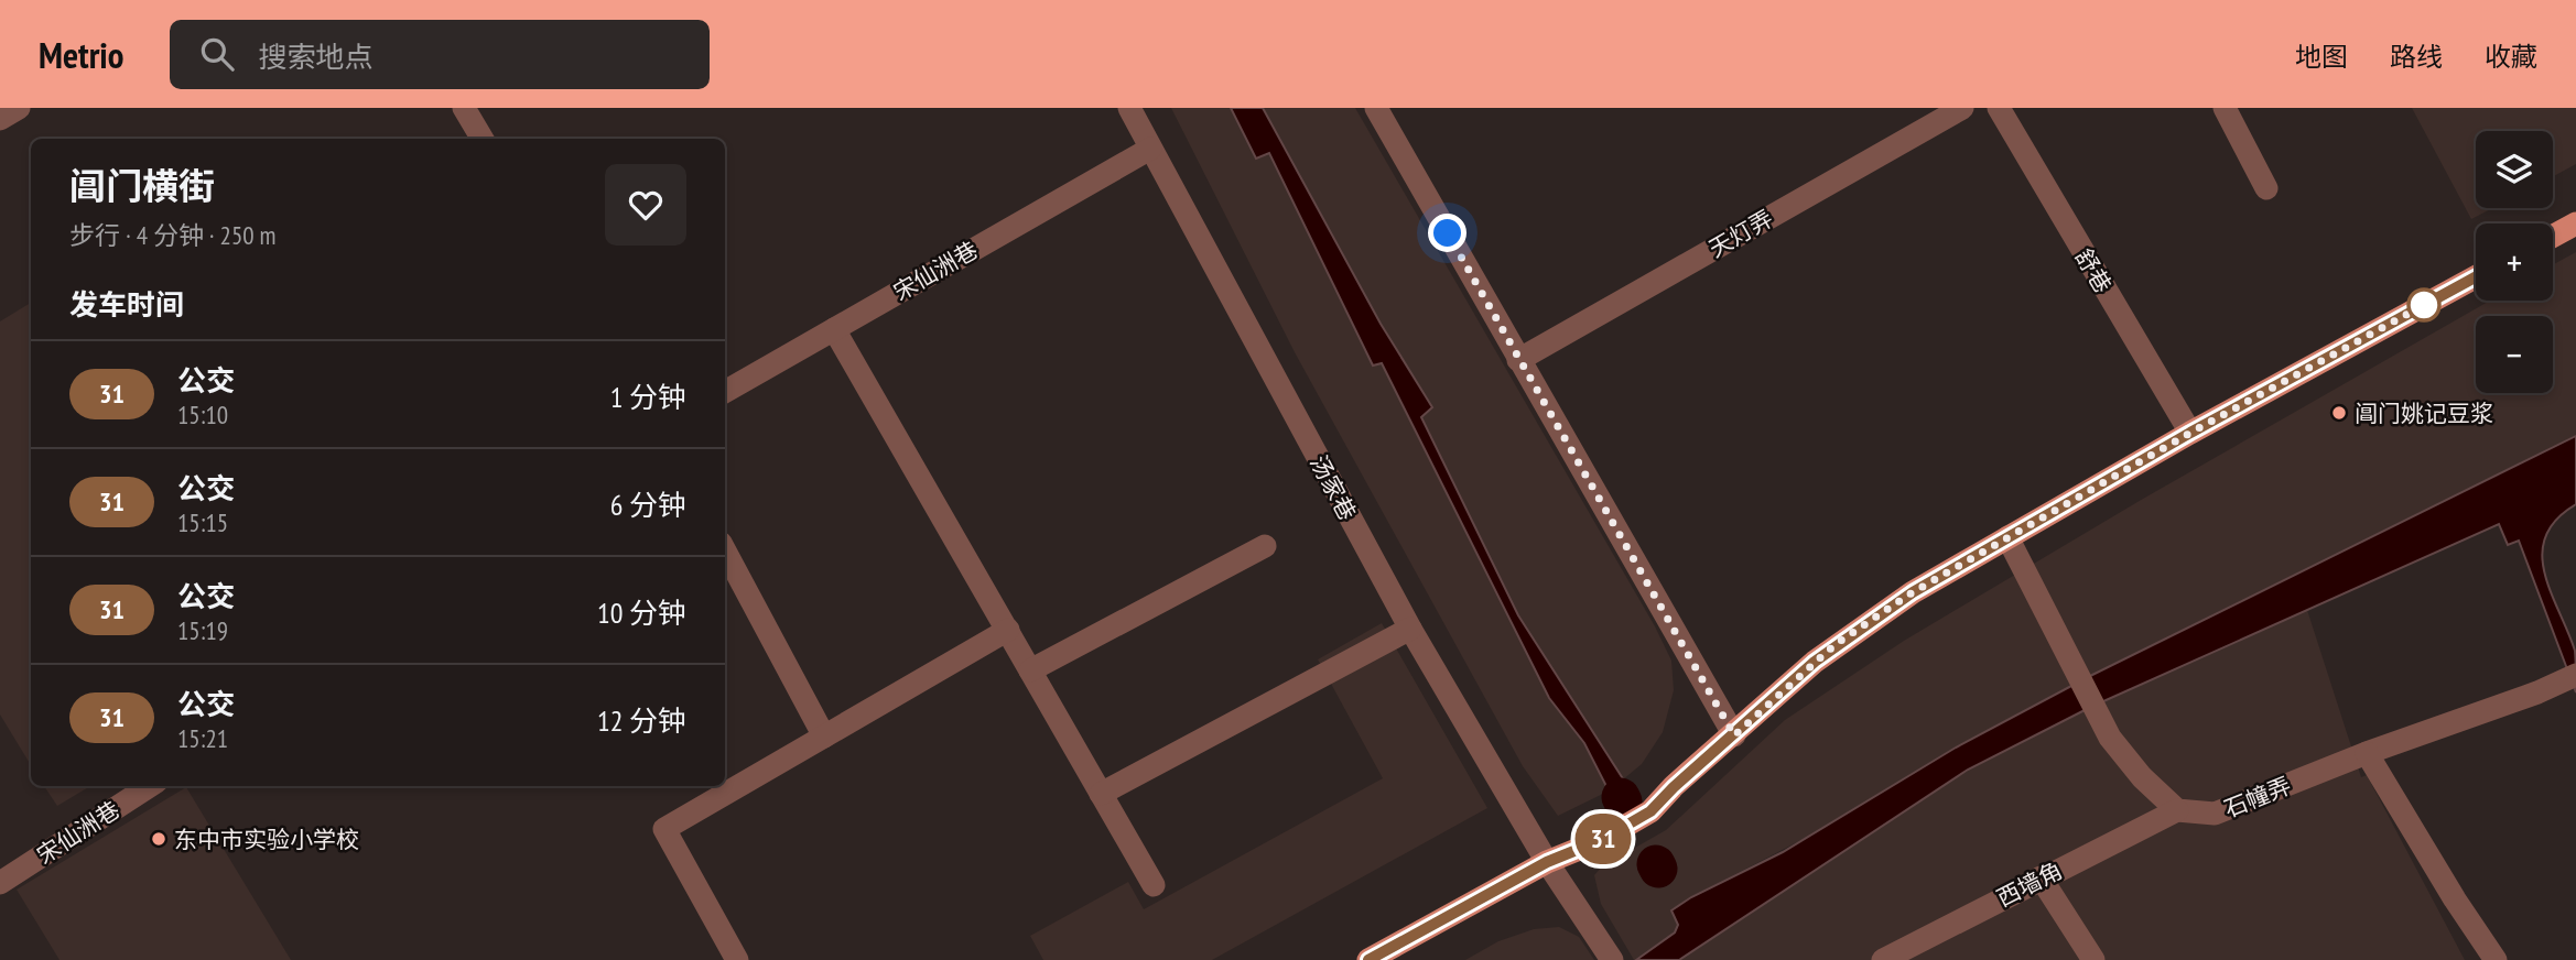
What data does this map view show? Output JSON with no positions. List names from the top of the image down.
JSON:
{
  "streets": {
    "street": [
      "天灯弄",
      "宋仙洲巷",
      "舒巷",
      "汤家巷",
      "石幢弄",
      "西墙角"
    ]
  },
  "crossings": [
    ["宋仙洲巷", "汤家巷"],
    ["石幢弄", "西墙角"]
  ],
  "places": ["阊门姚记豆浆", "东中市实验小学校"],
  "lines": ["bus line 31"],
  "page": {
    "header": "Metrio",
    "search": "搜索地点",
    "nav": ["地图", "路线", "收藏"],
    "on_map": "31",
    "map_buttons": ["+", "−"],
    "heading": [
      ["阊门横街", "步行 · 4 分钟 · 250 m"],
      "发车时间"
    ],
    "list": [
      {
        "mark": "31",
        "name": "公交",
        "note": "15:10",
        "value": "1 分钟"
      },
      {
        "mark": "31",
        "name": "公交",
        "note": "15:15",
        "value": "6 分钟"
      },
      {
        "mark": "31",
        "name": "公交",
        "note": "15:19",
        "value": "10 分钟"
      },
      {
        "mark": "31",
        "name": "公交",
        "note": "15:21",
        "value": "12 分钟"
      }
    ]
  }
}
